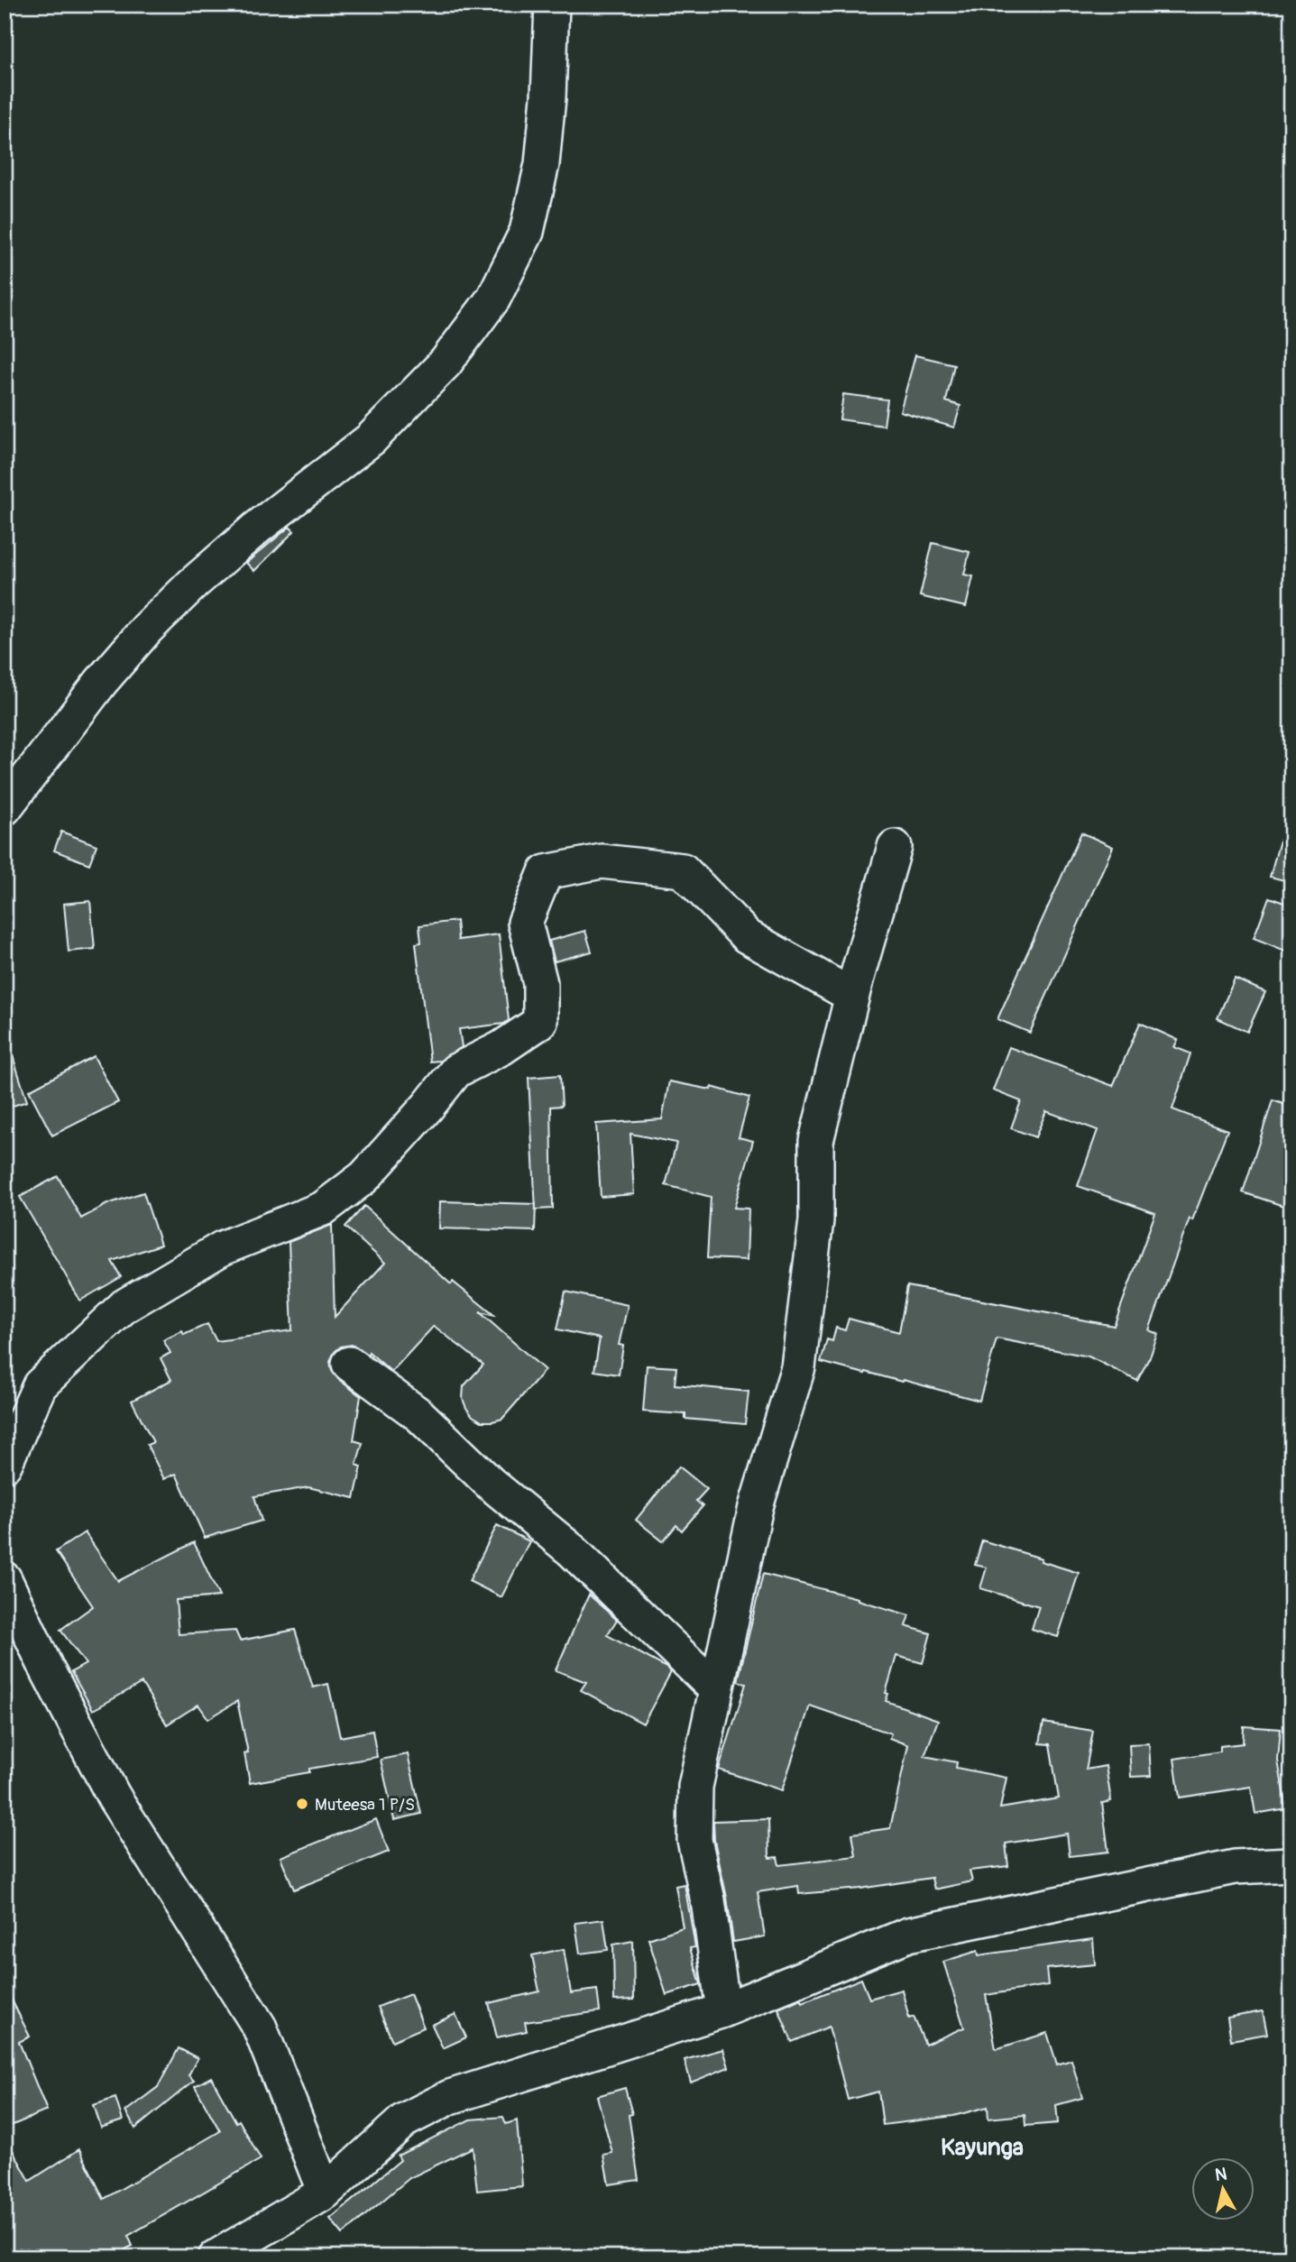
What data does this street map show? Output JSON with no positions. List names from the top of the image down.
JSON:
{
  "districts": ["Kayunga"],
  "places": ["Muteesa 1 P/S"],
  "north": "top"
}
